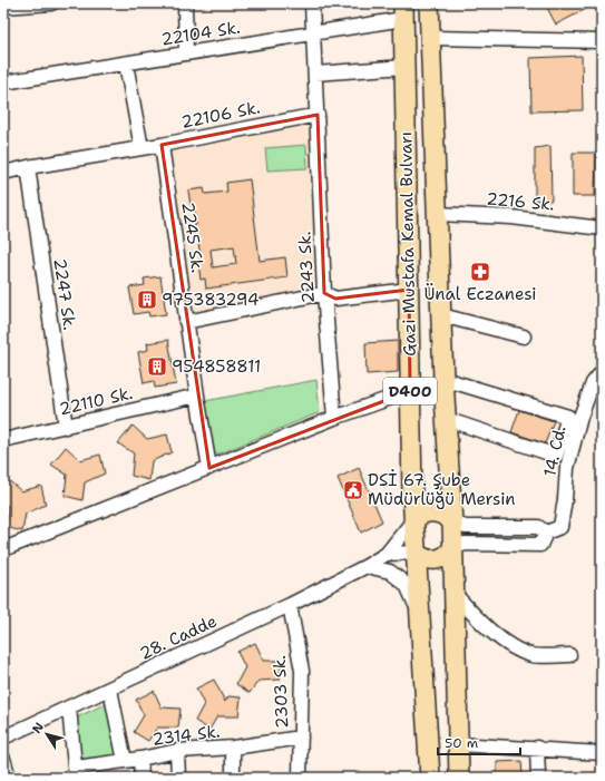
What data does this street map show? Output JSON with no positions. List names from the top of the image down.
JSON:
{
  "streets": {
    "highway": ["Gazi Mustafa Kemal Bulvarı", "D400"],
    "street": [
      "22104 Sk.",
      "22106 Sk.",
      "2216 Sk.",
      "2245 Sk.",
      "2243 Sk.",
      "2247 Sk.",
      "22110 Sk.",
      "14. Cd.",
      "28. Cadde",
      "2303 Sk.",
      "2314 Sk."
    ]
  },
  "crossings": [
    ["22104 Sk.", "Gazi Mustafa Kemal Bulvarı"],
    ["22106 Sk.", "2245 Sk."],
    ["22106 Sk.", "2243 Sk."],
    ["22106 Sk.", "2247 Sk."],
    ["2216 Sk.", "Gazi Mustafa Kemal Bulvarı"],
    ["2245 Sk.", "22110 Sk."],
    ["Gazi Mustafa Kemal Bulvarı", "14. Cd."],
    ["Gazi Mustafa Kemal Bulvarı", "28. Cadde"],
    ["2247 Sk.", "22110 Sk."],
    ["14. Cd.", "28. Cadde"],
    ["28. Cadde", "2303 Sk."],
    ["2303 Sk.", "2314 Sk."]
  ],
  "places": {
    "pharmacy": ["Ünal Eczanesi"],
    "building": ["975383294", "954858811"],
    "public building": ["DSİ 67. Şube Müdürlüğü Mersin"]
  },
  "scale_bar": "50 m",
  "north": "top left"
}
